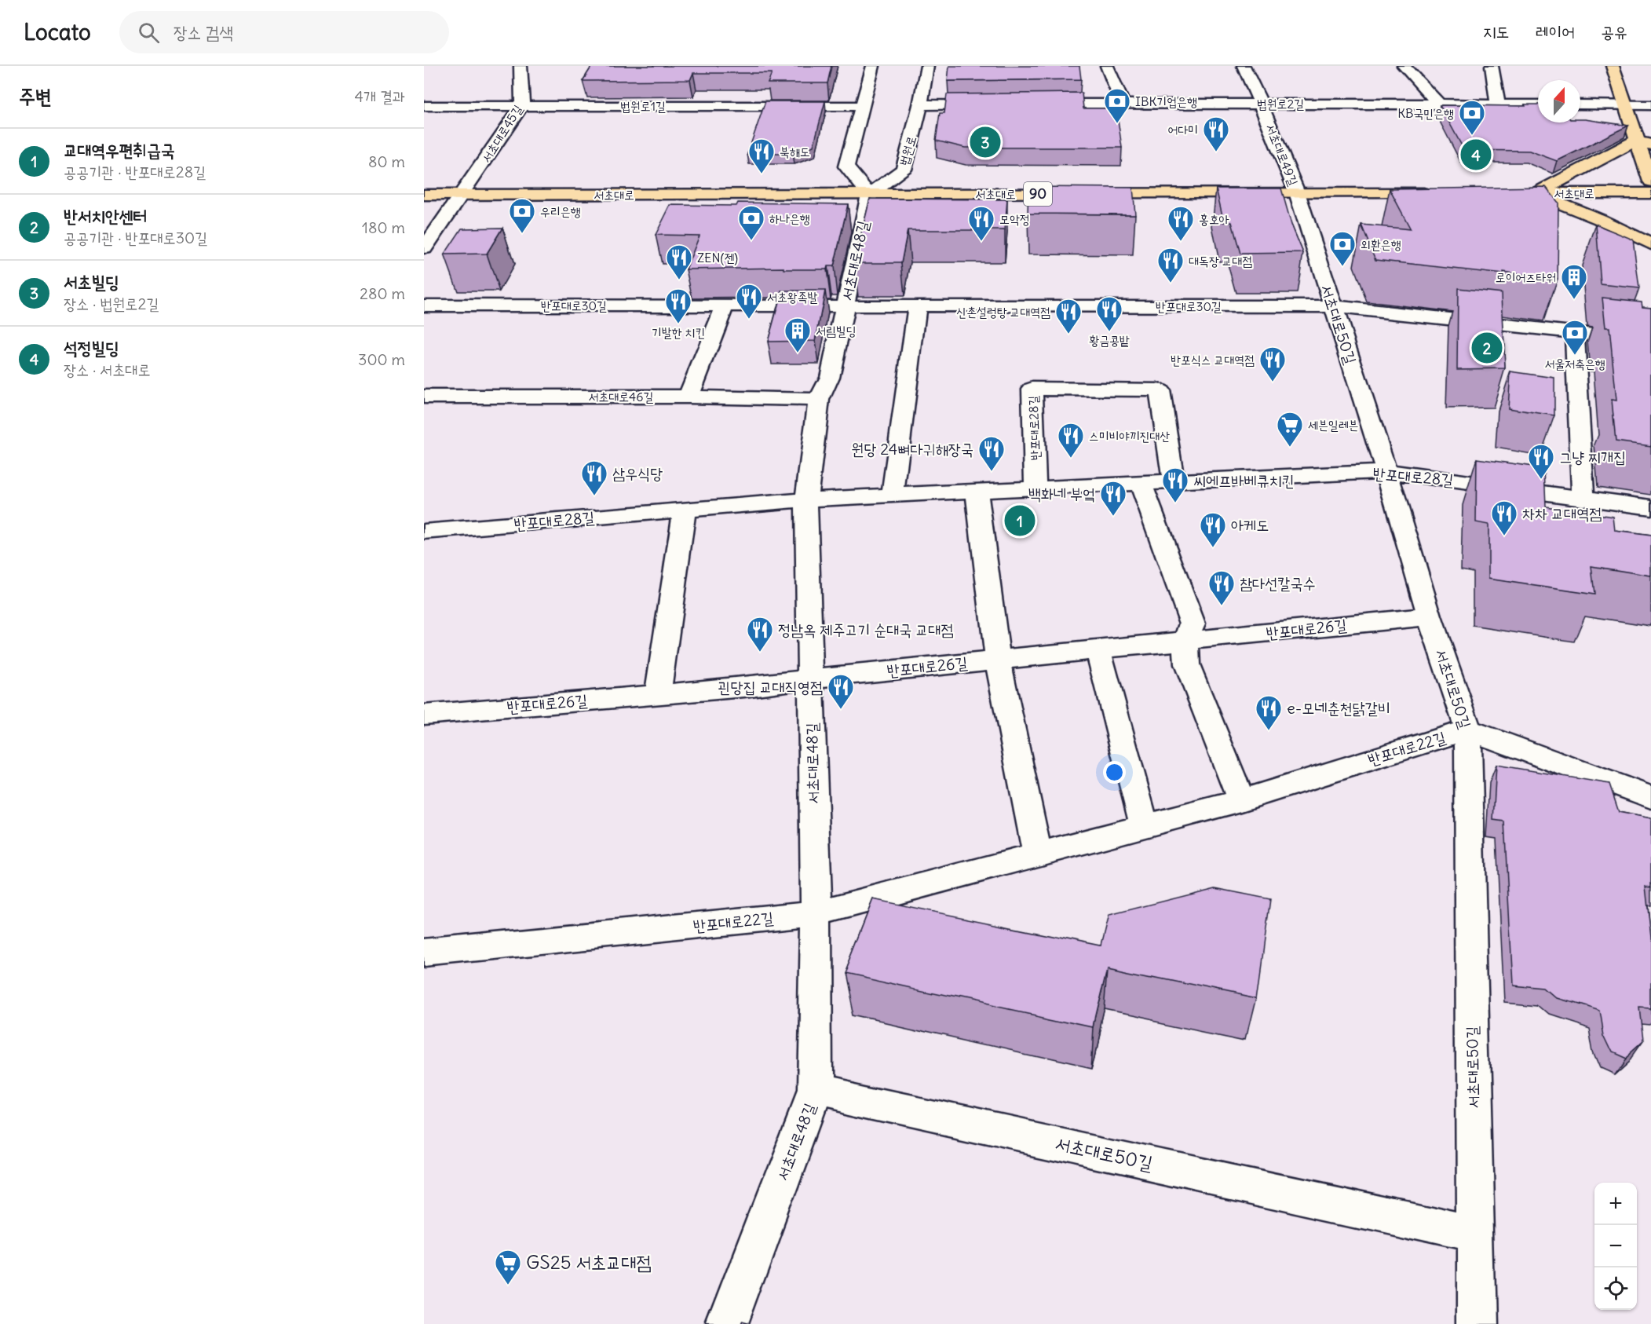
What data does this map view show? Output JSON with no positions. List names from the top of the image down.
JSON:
{
  "streets": {
    "main road": ["서초대로", "90"],
    "street": [
      "법원로2길",
      "법원로1길",
      "서초대로45길",
      "법원로",
      "서초대로49길",
      "서초대로48길",
      "반포대로30길",
      "서초대로50길",
      "서초대로46길",
      "반포대로28길",
      "반포대로26길",
      "반포대로22길"
    ]
  },
  "crossings": [
    ["법원로2길", "서초대로49길"],
    ["법원로1길", "서초대로45길"],
    ["서초대로45길", "서초대로"],
    ["법원로", "서초대로"],
    ["법원로", "서초대로48길"],
    ["서초대로49길", "서초대로"],
    ["서초대로49길", "서초대로50길"],
    ["서초대로", "서초대로48길"],
    ["서초대로", "서초대로50길"],
    ["서초대로48길", "반포대로30길"],
    ["서초대로48길", "서초대로50길"],
    ["서초대로48길", "서초대로46길"],
    ["서초대로48길", "반포대로28길"],
    ["서초대로48길", "반포대로26길"],
    ["서초대로48길", "반포대로22길"],
    ["반포대로30길", "서초대로50길"],
    ["서초대로50길", "반포대로28길"],
    ["서초대로50길", "반포대로26길"],
    ["서초대로50길", "반포대로22길"]
  ],
  "places": {
    "bank": [
      "IBK기업은행",
      "KB국민은행",
      "우리은행",
      "하나은행",
      "외환은행",
      "서울저축은행"
    ],
    "restaurant": [
      "어다미",
      "북해도",
      "모악정",
      "홍호아",
      "ZEN(젠)",
      "대독장 교대점",
      "서초왕족발",
      "기발한 치킨",
      "황금콩밭",
      "신촌설렁탕 교대역점",
      "반포식스 교대역점",
      "스미비야끼진대산",
      "원당 24뼈다귀해장국",
      "그냥 찌개집",
      "삼우식당",
      "씨에프바베큐치킨",
      "백화네 부엌",
      "차차 교대역점",
      "아케도",
      "참다선칼국수",
      "정남옥 제주고기 순대국 교대점",
      "괸당집 교대직영점",
      "e-모네춘천닭갈비"
    ],
    "building": ["로이어즈타워", "서림빌딩"],
    "supermarket": ["세븐일레븐", "GS25 서초교대점"]
  },
  "north": "top",
  "page": {
    "header": "Locato",
    "search": "장소 검색",
    "nav": ["지도", "레이어", "공유"],
    "heading": ["주변", "4개 결과"],
    "pins": [
      "3",
      "4",
      "2",
      "1"
    ],
    "list": [
      {
        "mark": "1",
        "name": "교대역우편취급국",
        "note": "공공기관 · 반포대로28길",
        "value": "80 m"
      },
      {
        "mark": "2",
        "name": "반서치안센터",
        "note": "공공기관 · 반포대로30길",
        "value": "180 m"
      },
      {
        "mark": "3",
        "name": "서초빌딩",
        "note": "장소 · 법원로2길",
        "value": "280 m"
      },
      {
        "mark": "4",
        "name": "석정빌딩",
        "note": "장소 · 서초대로",
        "value": "300 m"
      }
    ],
    "map_buttons": ["+", "−"]
  }
}
